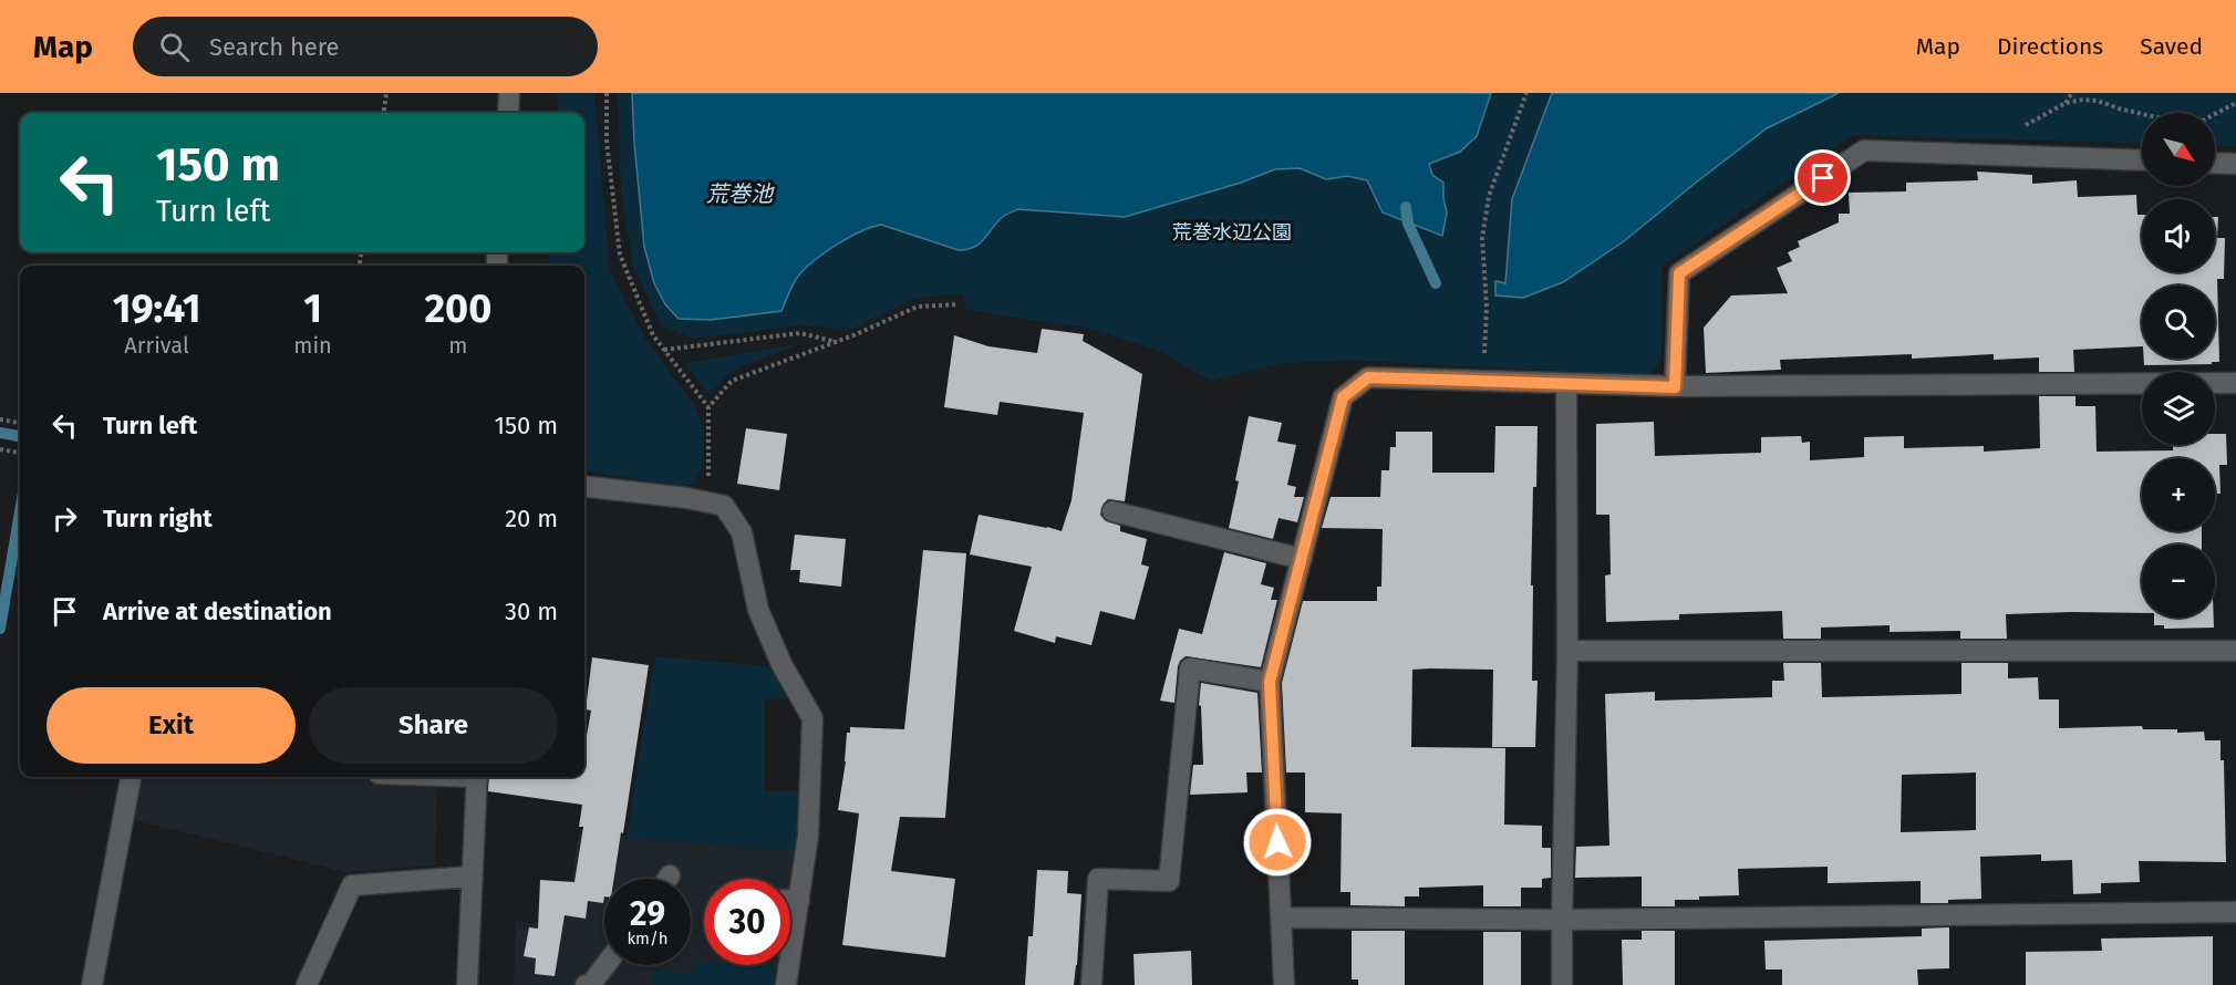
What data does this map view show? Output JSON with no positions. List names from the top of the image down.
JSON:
{
  "water": ["荒巻池"],
  "parks": ["荒巻水辺公園"],
  "north": "bottom right",
  "page": {
    "header": "Map",
    "search": "Search here",
    "nav": ["Map", "Directions", "Saved"],
    "map_buttons": ["+", "−"],
    "turn": ["150 m", "Turn left"],
    "eta": [
      "19:41",
      "Arrival",
      "1",
      "min",
      "200",
      "m"
    ],
    "list": [
      {
        "name": "Turn left",
        "value": "150 m"
      },
      {
        "name": "Turn right",
        "value": "20 m"
      },
      {
        "name": "Arrive at destination",
        "value": "30 m"
      }
    ],
    "buttons": ["Exit", "Share"],
    "speed": "29 km/h",
    "limit": "30"
  }
}
